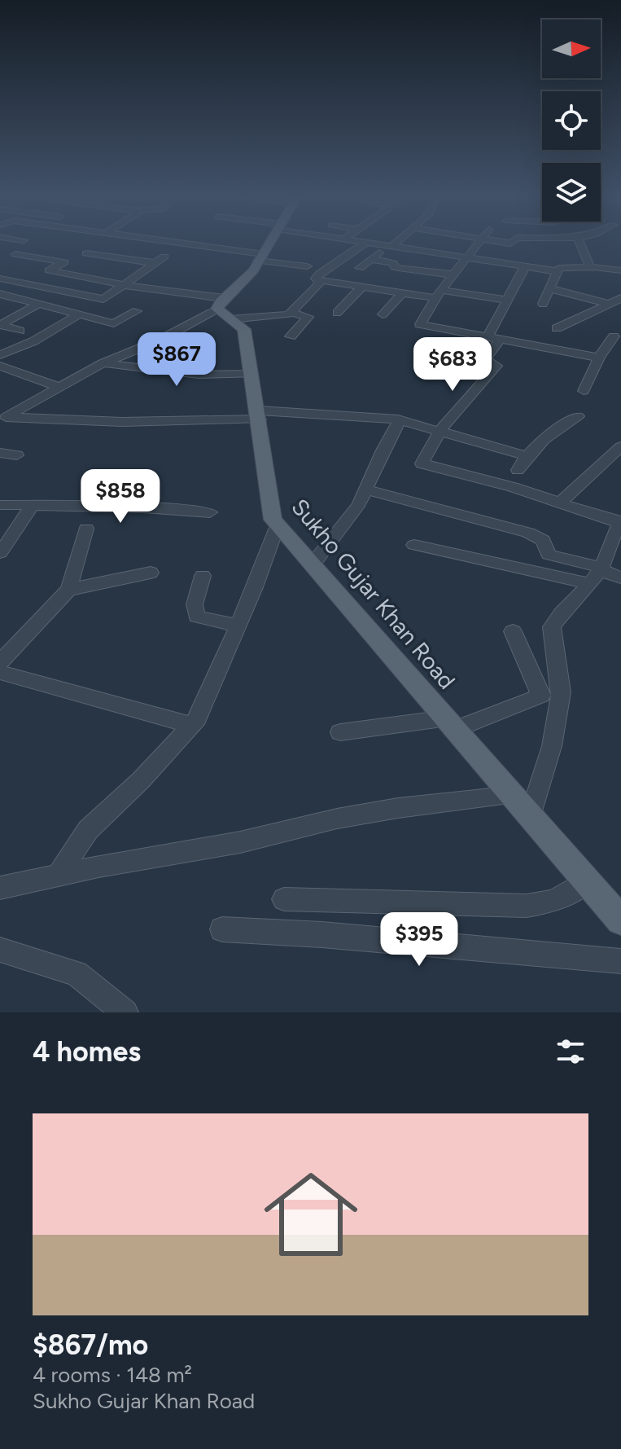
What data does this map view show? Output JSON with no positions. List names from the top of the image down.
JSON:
{
  "streets": {
    "main road": ["Sukho Gujar Khan Road"]
  },
  "north": "right",
  "page": {
    "price": [
      "$867",
      "$683",
      "$858",
      "$395"
    ],
    "heading": "4 homes",
    "list": [
      {
        "name": "$867/mo",
        "note": "4 rooms · 148 m² · Sukho Gujar Khan Road"
      }
    ]
  }
}
